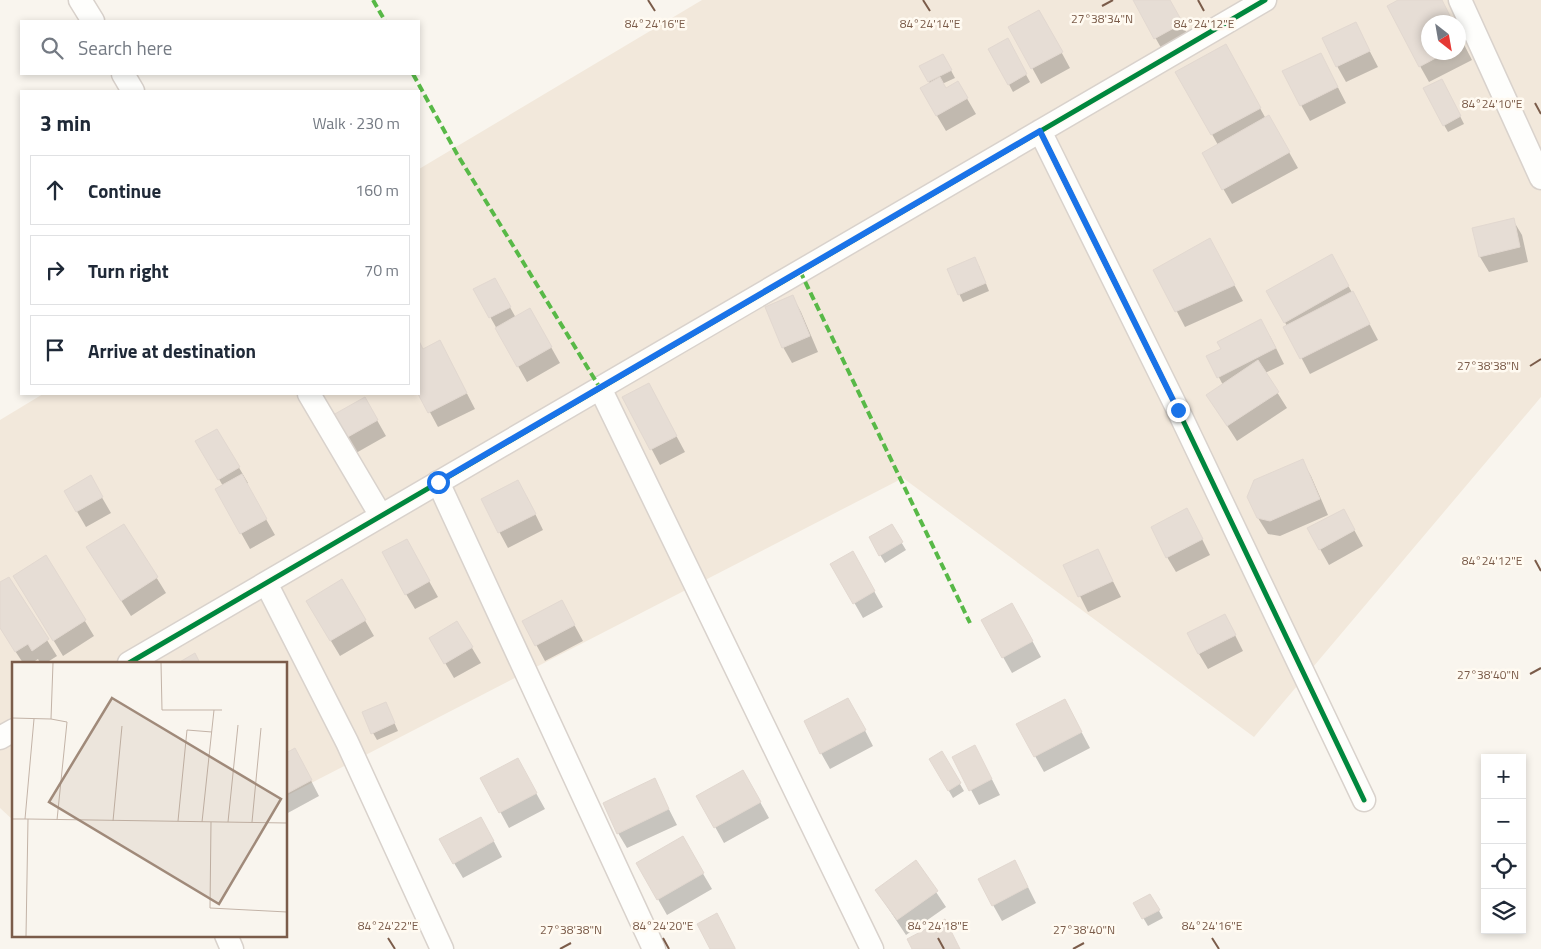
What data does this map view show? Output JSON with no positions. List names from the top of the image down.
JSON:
{
  "north": "bottom right",
  "page": {
    "search": "Search here",
    "heading": ["3 min", "Walk · 230 m"],
    "list": [
      ["Continue", "160 m"],
      ["Turn right", "70 m"],
      "Arrive at destination"
    ],
    "map_buttons": ["+", "−"]
  },
  "coordinates": [
    "27°38'34\"N",
    "84°24'16\"E",
    "84°24'14\"E",
    "84°24'12\"E",
    "84°24'10\"E",
    "27°38'38\"N",
    "27°38'40\"N",
    "84°24'22\"E",
    "84°24'20\"E",
    "84°24'18\"E"
  ]
}
